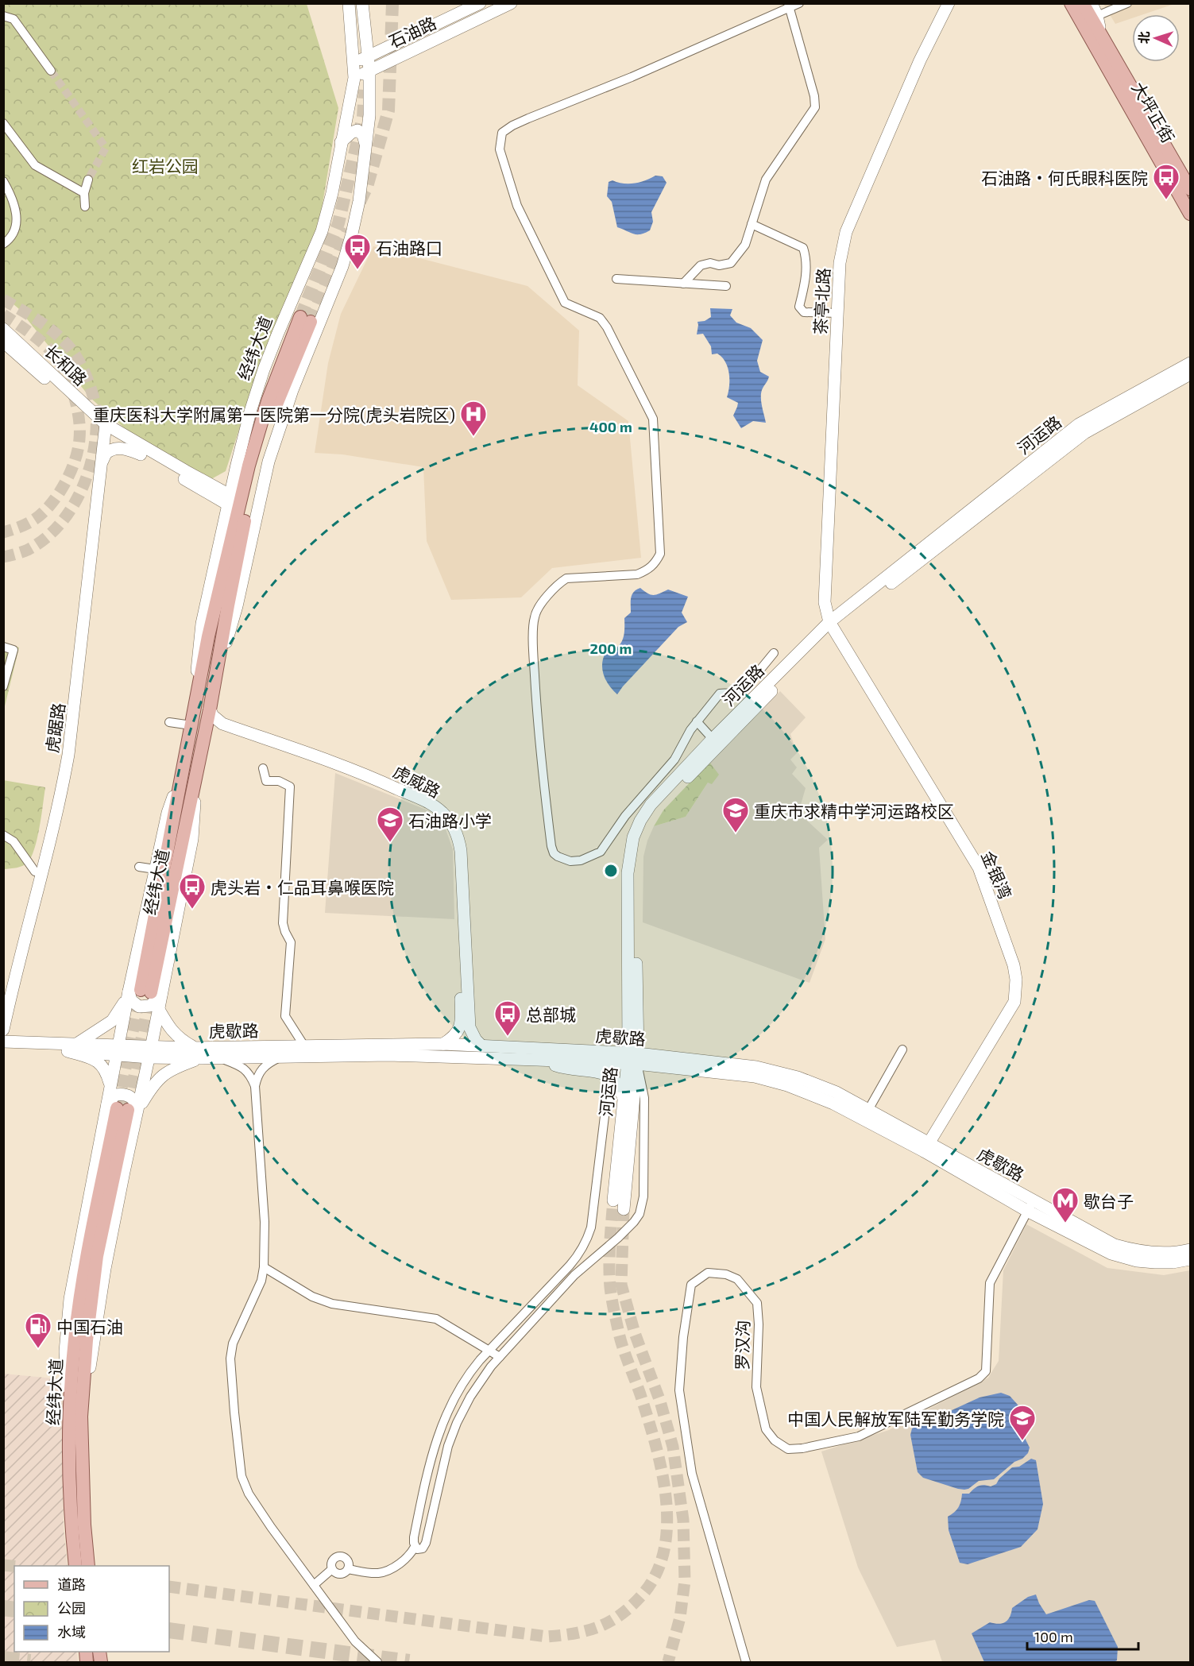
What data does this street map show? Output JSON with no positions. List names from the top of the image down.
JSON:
{
  "streets": {
    "main road": [
      "石油路",
      "大坪正街",
      "茶亭北路",
      "经纬大道",
      "长和路",
      "河运路",
      "虎踞路",
      "虎威路",
      "金银湾",
      "虎歇路"
    ],
    "street": ["罗汉沟"]
  },
  "crossings": [
    ["石油路", "经纬大道"],
    ["茶亭北路", "河运路"],
    ["茶亭北路", "金银湾"],
    ["经纬大道", "长和路"],
    ["经纬大道", "虎威路"],
    ["长和路", "虎踞路"],
    ["河运路", "金银湾"],
    ["河运路", "虎歇路"],
    ["虎威路", "虎歇路"],
    ["金银湾", "虎歇路"],
    ["虎歇路", "罗汉沟"]
  ],
  "parks": ["红岩公园"],
  "places": {
    "bus stop": [
      "石油路‧何氏眼科医院",
      "石油路口",
      "虎头岩‧仁品耳鼻喉医院",
      "总部城"
    ],
    "hospital": ["重庆医科大学附属第一医院第一分院(虎头岩院区)"],
    "school or university": ["重庆市求精中学河运路校区", "石油路小学", "中国人民解放军陆军勤务学院"],
    "metro station": ["歇台子"],
    "fuel station": ["中国石油"]
  },
  "legend": ["道路", "公园", "水域"],
  "scale_bar": "100 m",
  "north": "left",
  "rings": ["400 m", "200 m"]
}
